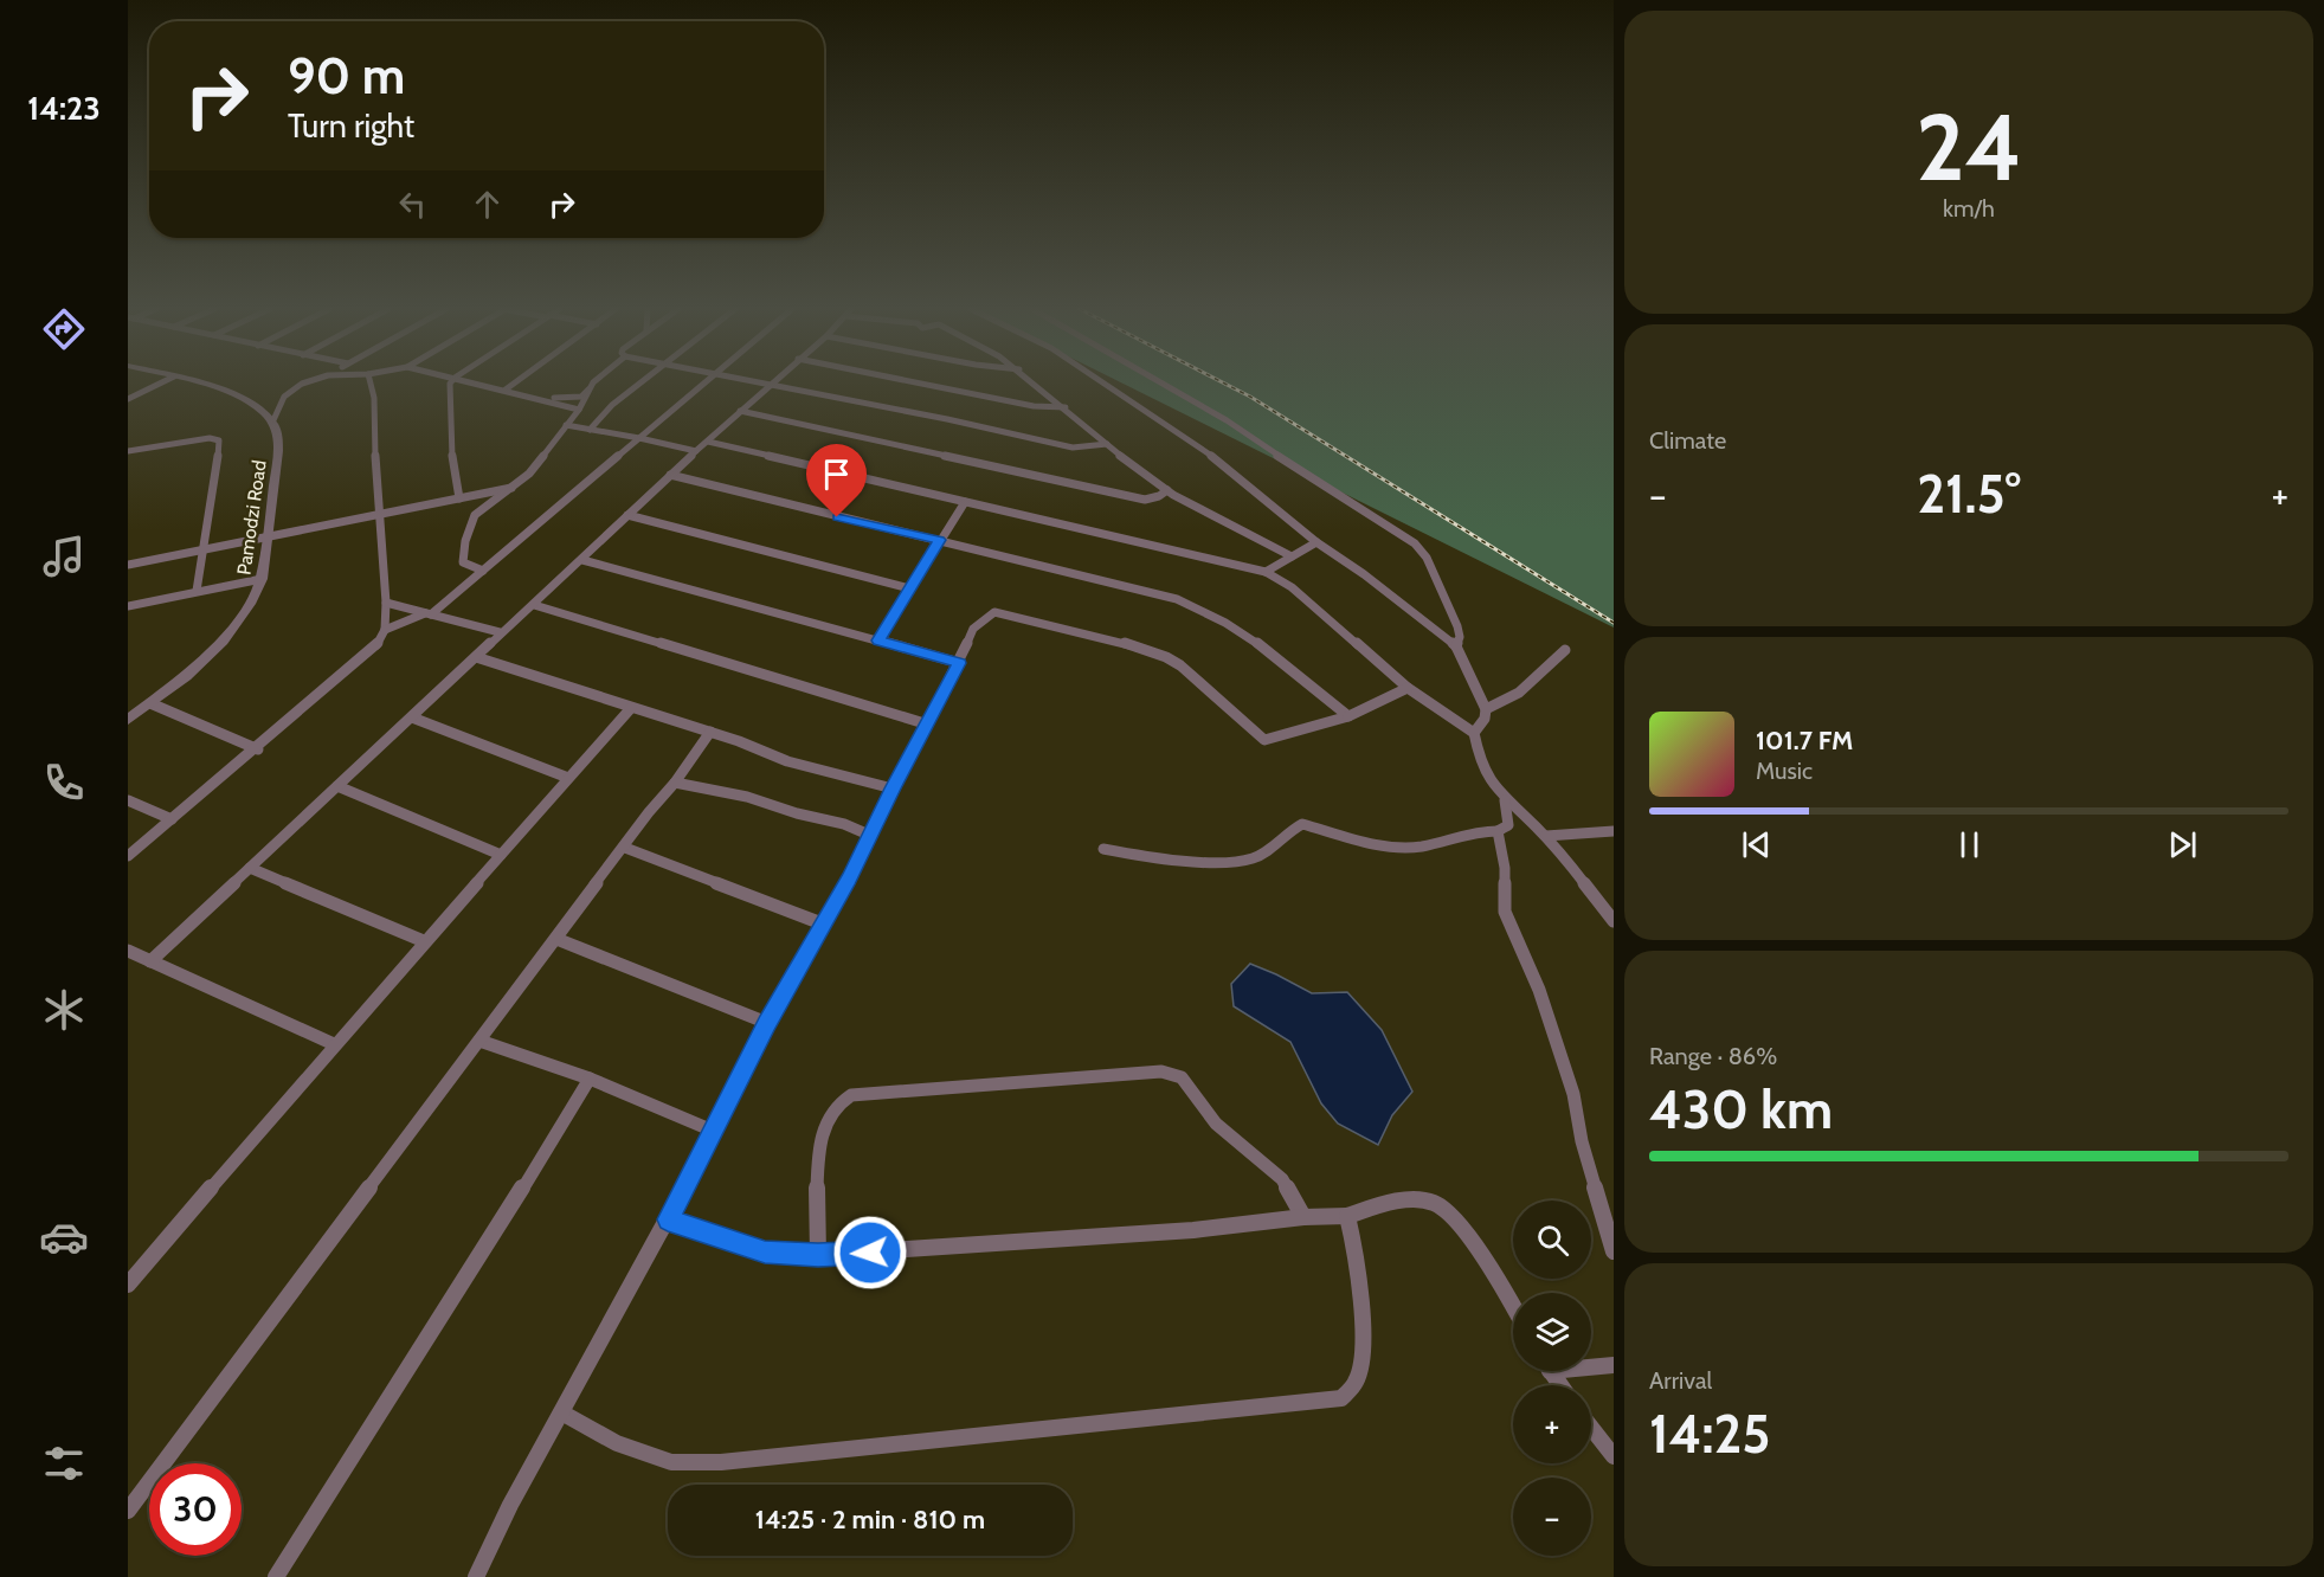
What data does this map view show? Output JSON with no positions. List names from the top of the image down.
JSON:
{
  "streets": {
    "street": ["Pamodzi Road"]
  },
  "page": {
    "tabs": "14:23",
    "tile": [
      ["24", "km/h"],
      "Climate",
      ["Range · 86%", "430 km"],
      ["Arrival", "14:25"]
    ],
    "turn": ["90 m", "Turn right"],
    "heat": ["−", "21.5°", "+"],
    "song": ["101.7 FM", "Music"],
    "map_buttons": ["+", "−"],
    "limit": "30",
    "trip": "14:25 · 2 min · 810 m"
  }
}
